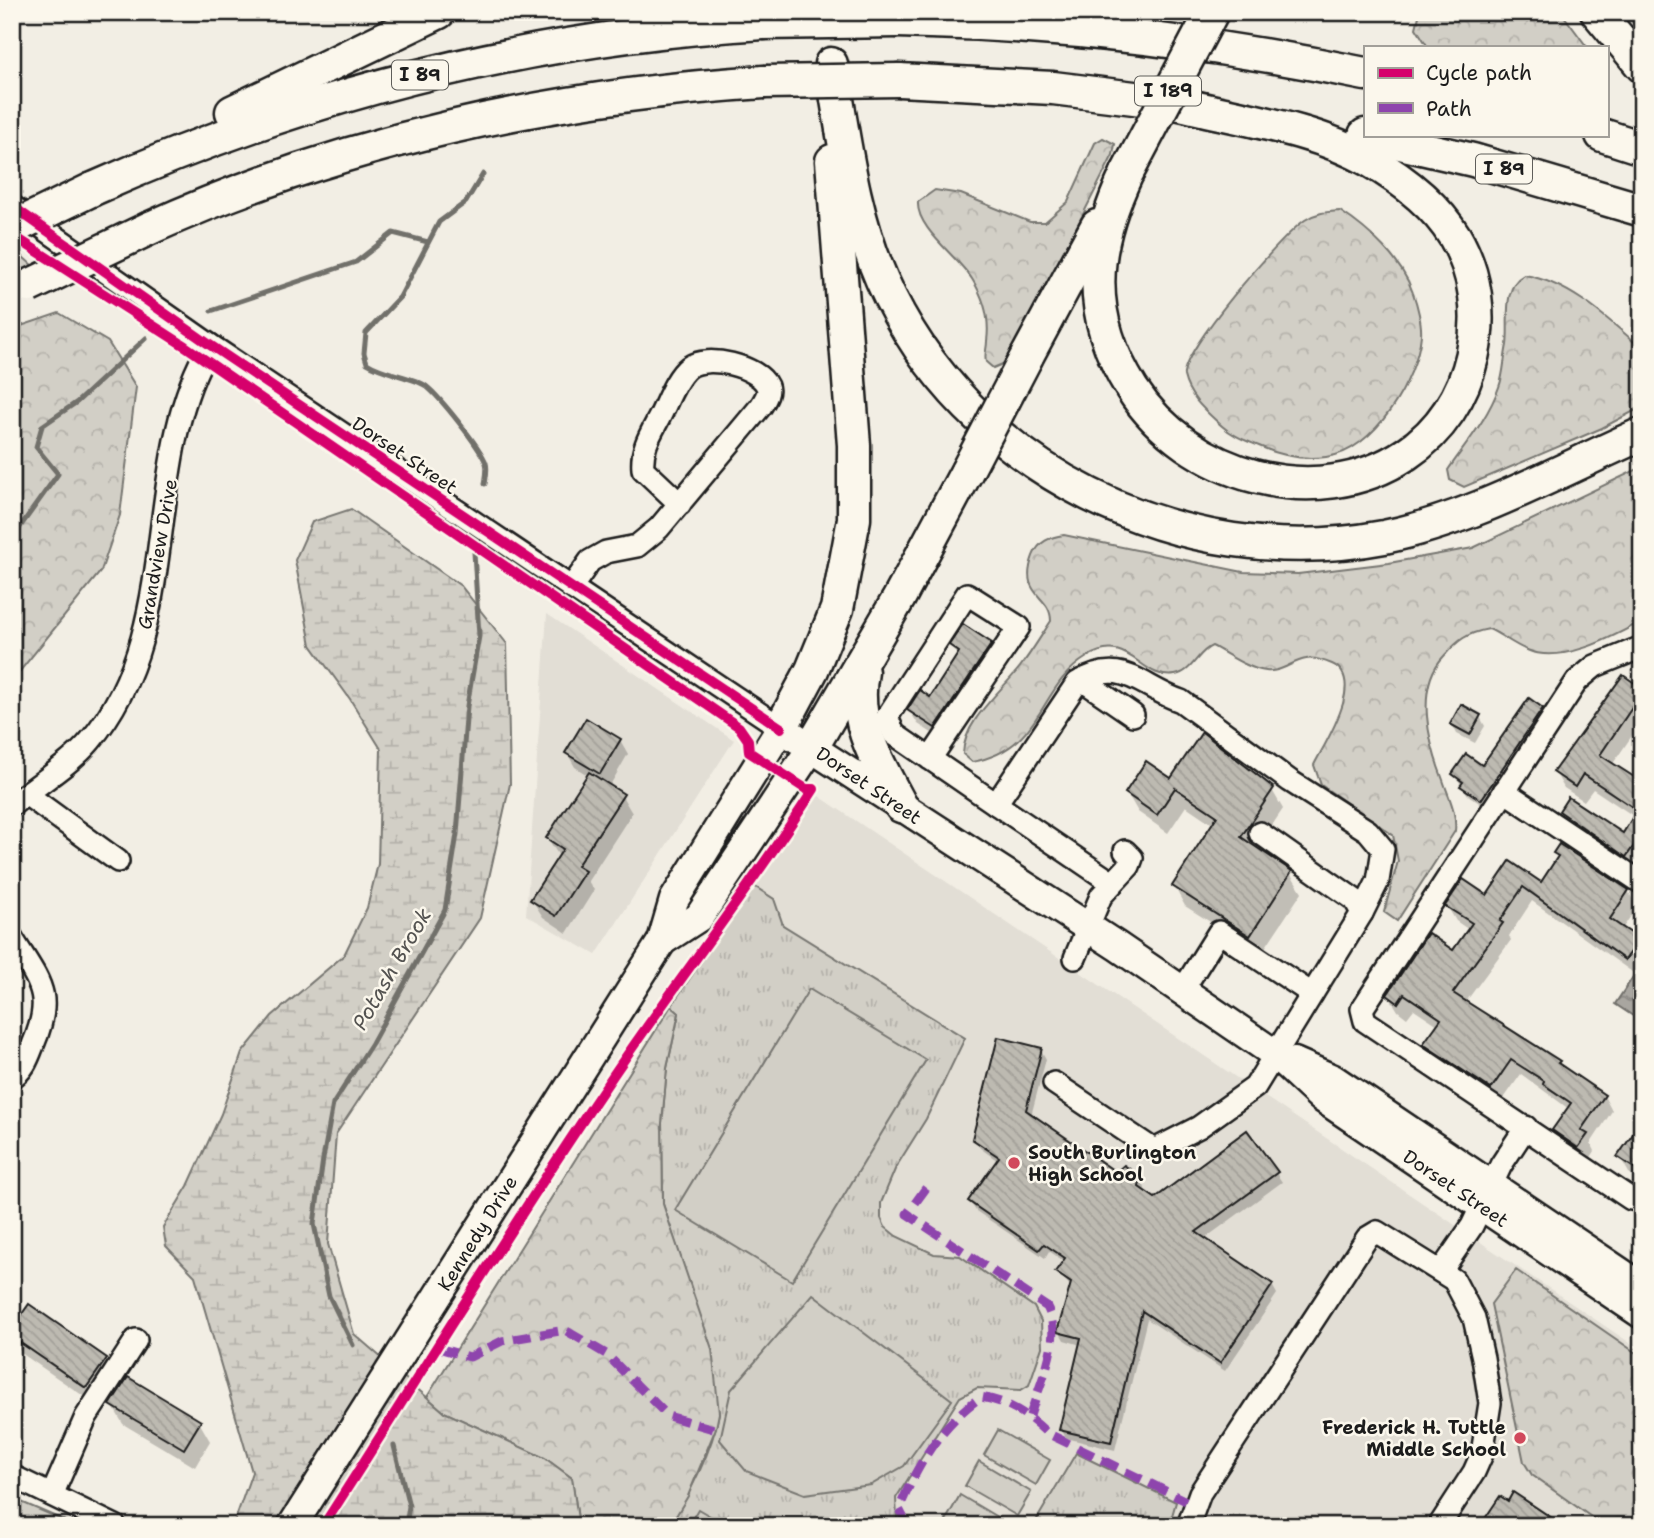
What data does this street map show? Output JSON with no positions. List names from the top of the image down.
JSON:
{
  "streets": {
    "highway": ["I 89", "I 189"],
    "main road": ["Dorset Street", "Kennedy Drive"],
    "street": ["Grandview Drive"]
  },
  "crossings": [
    ["Dorset Street", "Grandview Drive"],
    ["Dorset Street", "Kennedy Drive"]
  ],
  "water": ["Potash Brook"],
  "places": ["South Burlington High School", "Frederick H. Tuttle Middle School"],
  "legend": ["Cycle path", "Path"]
}
